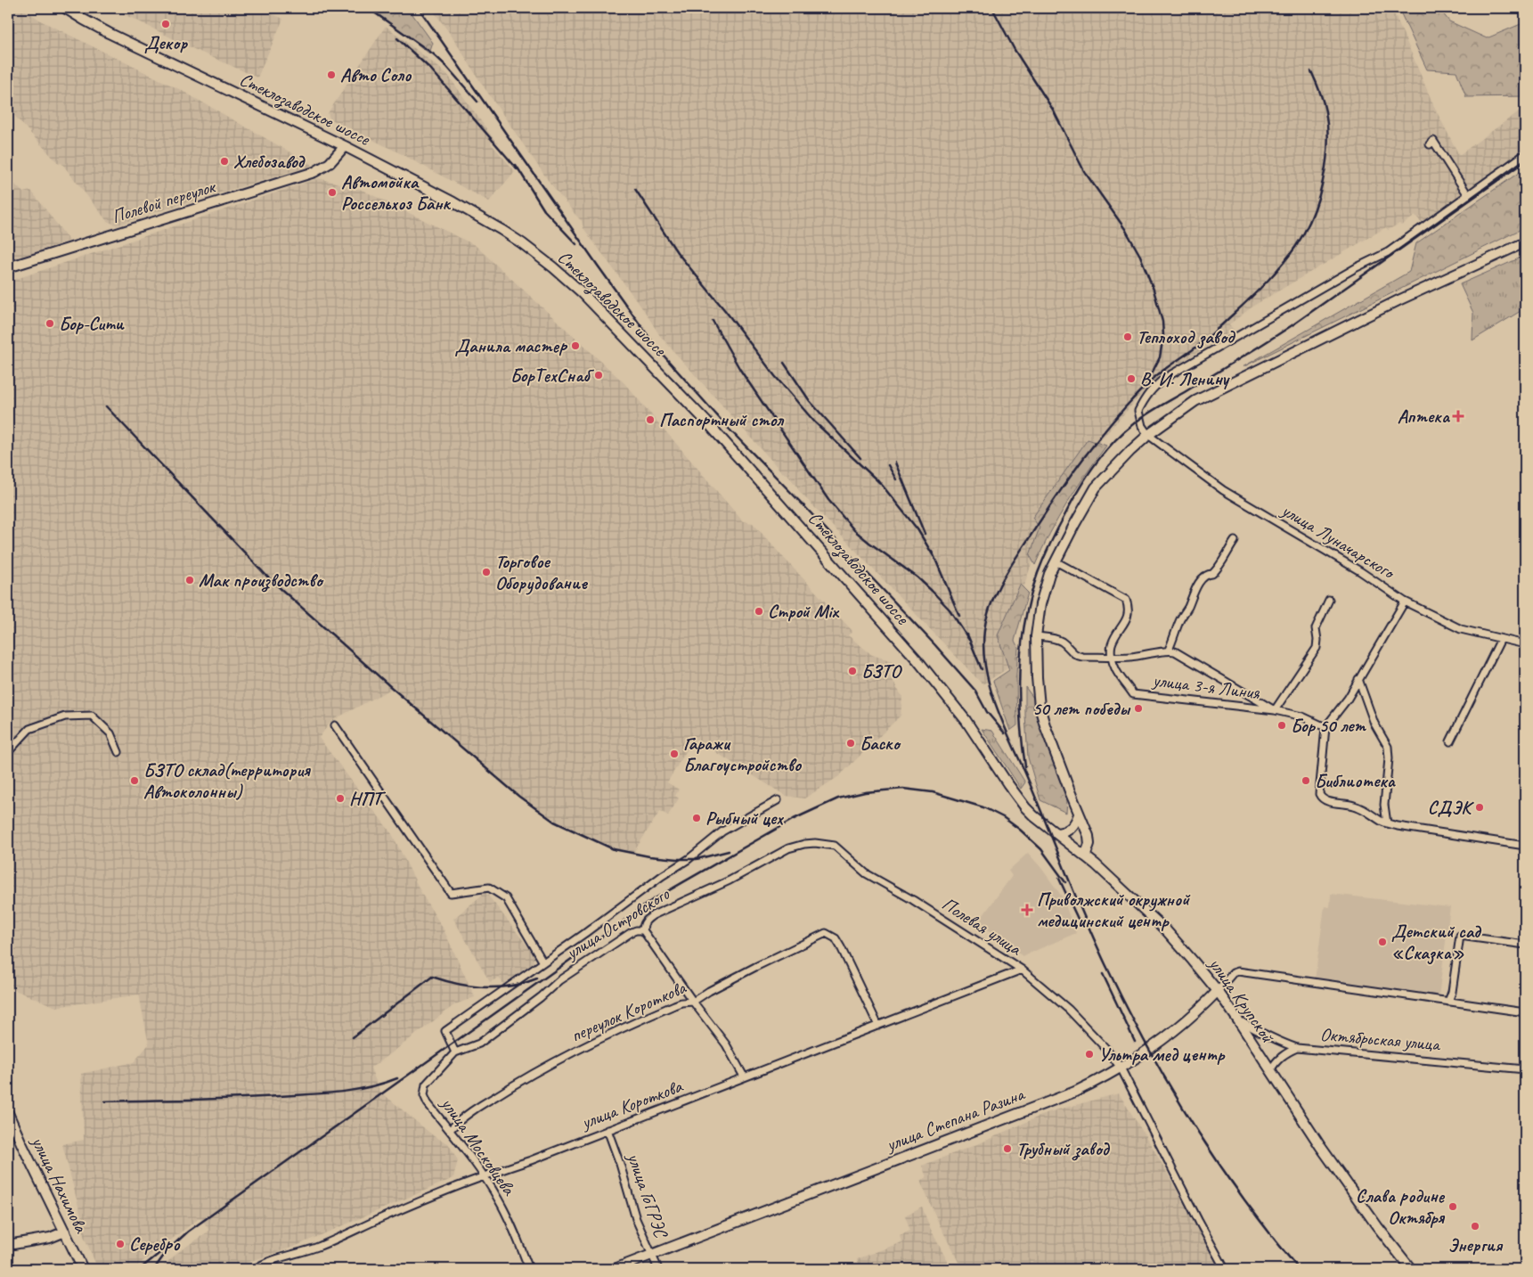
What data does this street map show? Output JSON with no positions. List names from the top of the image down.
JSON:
{
  "streets": {
    "main road": [
      "Стеклозаводское шоссе",
      "Полевой переулок",
      "улица Крупской",
      "улица Степана Разина",
      "улица Нахимова"
    ],
    "street": [
      "улица Луначарского",
      "улица 3-я Линия",
      "улица Островского",
      "Полевая улица",
      "переулок Короткова",
      "Октябрьская улица",
      "улица Короткова",
      "улица Московцева",
      "улица ГоГРЭС"
    ]
  },
  "crossings": [
    ["Стеклозаводское шоссе", "Полевой переулок"],
    ["Стеклозаводское шоссе", "улица Крупской"],
    ["улица Островского", "Полевая улица"],
    ["улица Островского", "улица Московцева"],
    ["Полевая улица", "улица Короткова"],
    ["Полевая улица", "улица Степана Разина"],
    ["улица Крупской", "Октябрьская улица"],
    ["улица Крупской", "улица Степана Разина"],
    ["переулок Короткова", "улица Короткова"],
    ["переулок Короткова", "улица Московцева"],
    ["улица Короткова", "улица Московцева"],
    ["улица Короткова", "улица ГоГРЭС"],
    ["улица Степана Разина", "улица ГоГРЭС"]
  ],
  "places": {
    "other": [
      "Декор",
      "Авто Соло",
      "Хлебозавод",
      "Автомойка Россельхоз Банк",
      "Бор-Сити",
      "Теплоход завод",
      "Данила мастер",
      "БорТехСнаб",
      "В. И. Ленину",
      "Паспортный стол",
      "Торговое Оборудование",
      "Мак производство",
      "Строй Mix",
      "БЗТО",
      "50 лет победы",
      "Бор 50 лет",
      "Баско",
      "Гаражи Благоустройство",
      "БЗТО склад(территория Автоколонны)",
      "Библиотека",
      "НПТ",
      "СДЭК",
      "Рыбный цех",
      "Детский сад «Сказка»",
      "Ультра мед центр",
      "Трубный завод",
      "Слава родине Октября",
      "Энергия",
      "Серебро"
    ],
    "health": ["Аптека", "Приволжский окружной медицинский центр"]
  }
}
